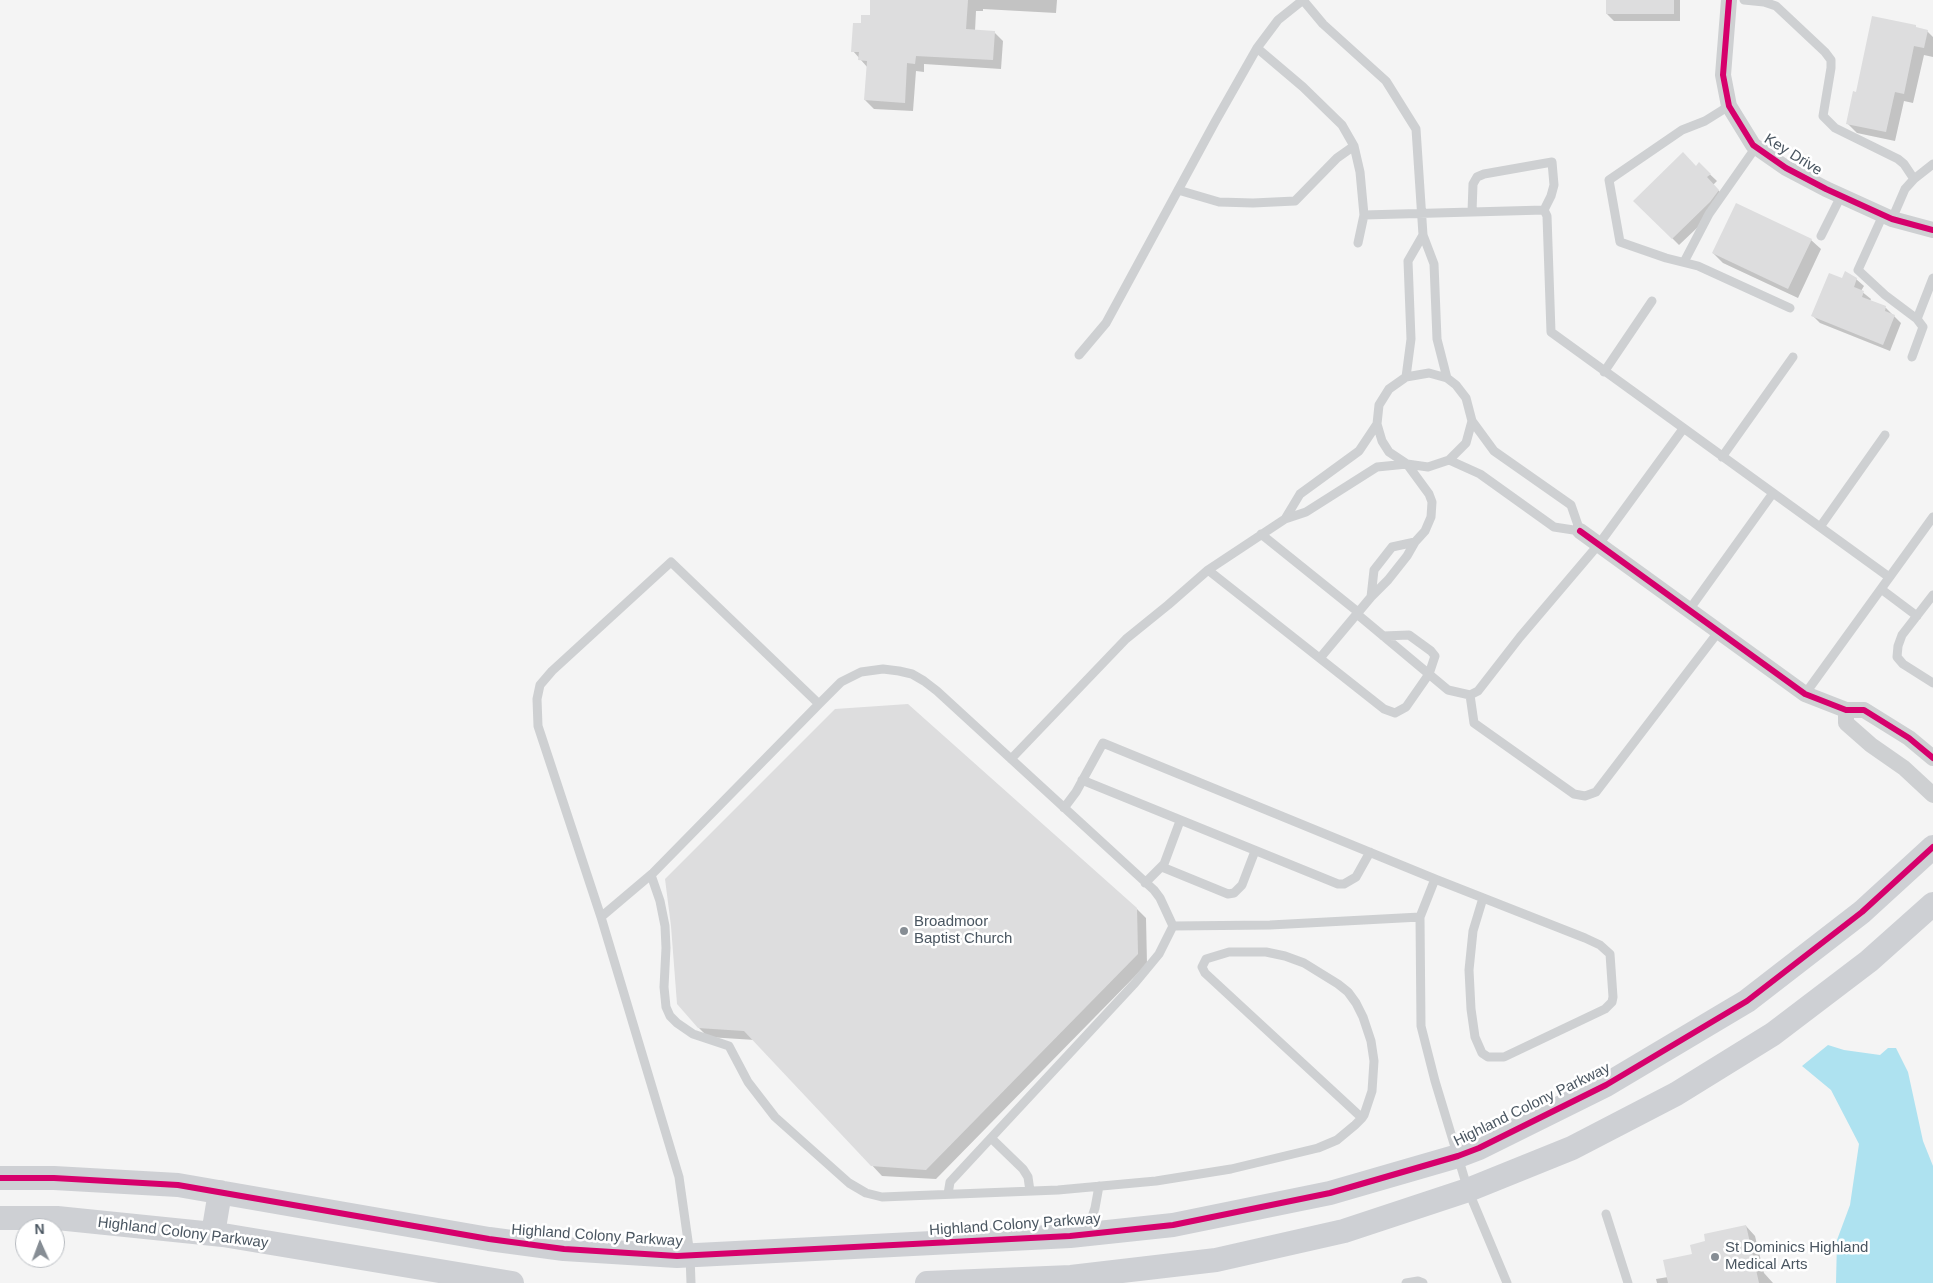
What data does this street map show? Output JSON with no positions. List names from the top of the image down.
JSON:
{
  "streets": {
    "street": ["Key Drive", "Highland Colony Parkway"]
  },
  "places": ["Broadmoor Baptist Church", "St Dominics Highland Medical Arts"],
  "north": "top"
}
